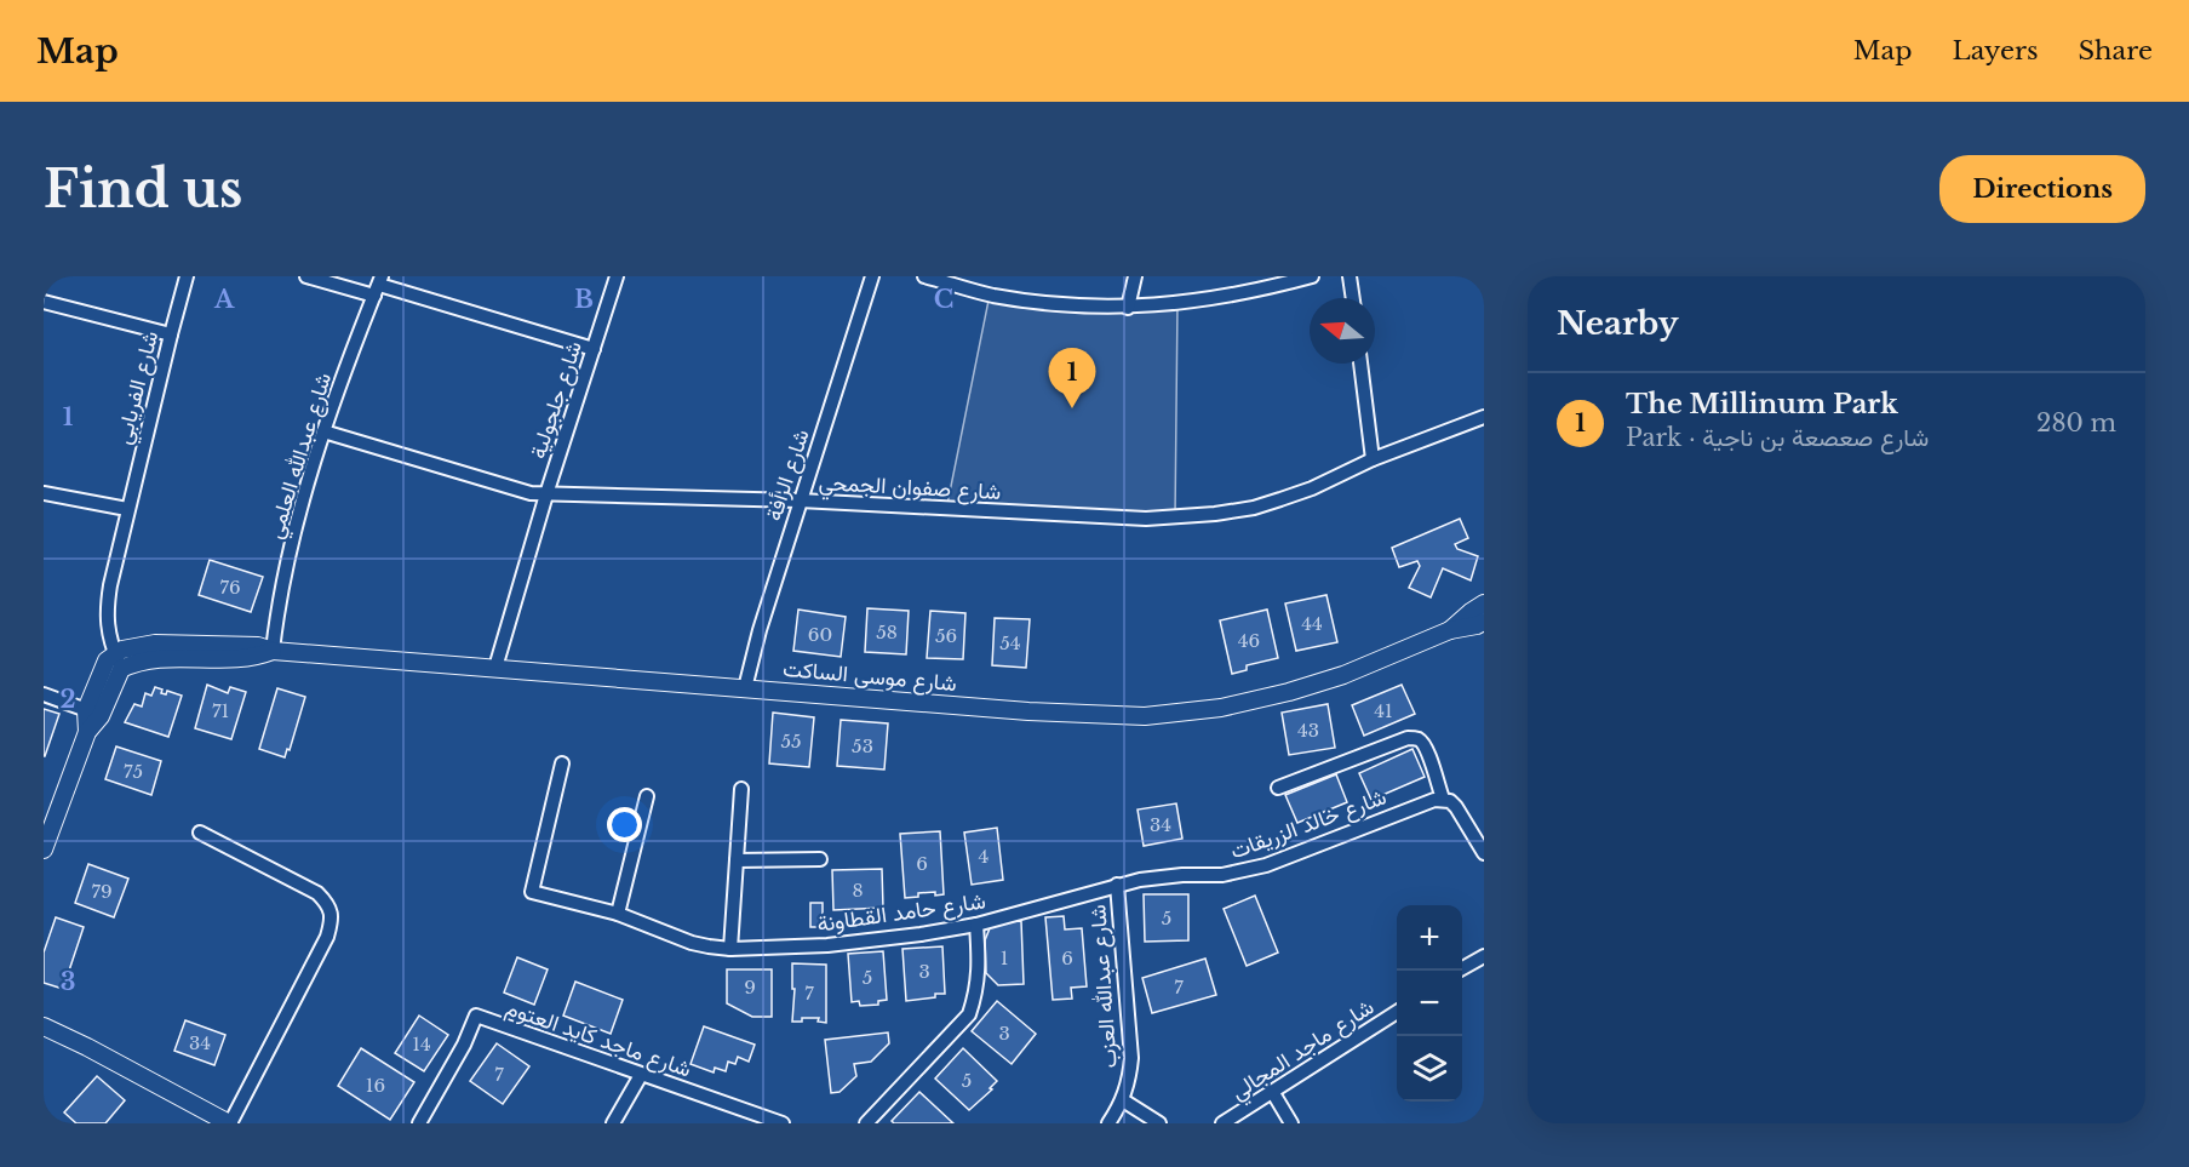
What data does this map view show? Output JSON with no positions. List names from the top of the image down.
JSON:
{
  "streets": {
    "street": [
      "شارع الفريابي",
      "شارع جلجولية",
      "شارع عبدالله العلمي",
      "شارع الرأفة",
      "شارع صفوان الجمحي",
      "شارع موسى الساكت",
      "شارع خالد الزريقات",
      "شارع حامد القطاونة",
      "شارع عبدالله العزب",
      "شارع ماجد كايد العتوم",
      "شارع ماجد المجالي"
    ]
  },
  "crossings": [
    ["شارع الفريابي", "شارع موسى الساكت"],
    ["شارع جلجولية", "شارع صفوان الجمحي"],
    ["شارع جلجولية", "شارع موسى الساكت"],
    ["شارع عبدالله العلمي", "شارع صفوان الجمحي"],
    ["شارع عبدالله العلمي", "شارع موسى الساكت"],
    ["شارع الرأفة", "شارع صفوان الجمحي"],
    ["شارع الرأفة", "شارع موسى الساكت"],
    ["شارع خالد الزريقات", "شارع حامد القطاونة"],
    ["شارع خالد الزريقات", "شارع عبدالله العزب"],
    ["شارع حامد القطاونة", "شارع عبدالله العزب"]
  ],
  "house_numbers": [
    "76",
    "44",
    "58",
    "60",
    "56",
    "46",
    "54",
    "71",
    "41",
    "43",
    "55",
    "53",
    "75",
    "34",
    "4",
    "6",
    "8",
    "79",
    "5",
    "1",
    "6",
    "3",
    "5",
    "9",
    "7",
    "7",
    "3",
    "34",
    "14",
    "7",
    "5",
    "16"
  ],
  "north": "left",
  "page": {
    "header": "Map",
    "nav": ["Map", "Layers", "Share"],
    "buttons": "Directions",
    "title": "Find us",
    "heading": "Nearby",
    "pins": "1",
    "list": [
      {
        "mark": "1",
        "name": "The Millinum Park",
        "note": "Park · شارع صعصعة بن ناجية",
        "value": "280 m"
      }
    ],
    "map_buttons": ["+", "−"]
  },
  "grid": {
    "columns": ["A", "B", "C"],
    "rows": ["1", "2", "3"]
  }
}
